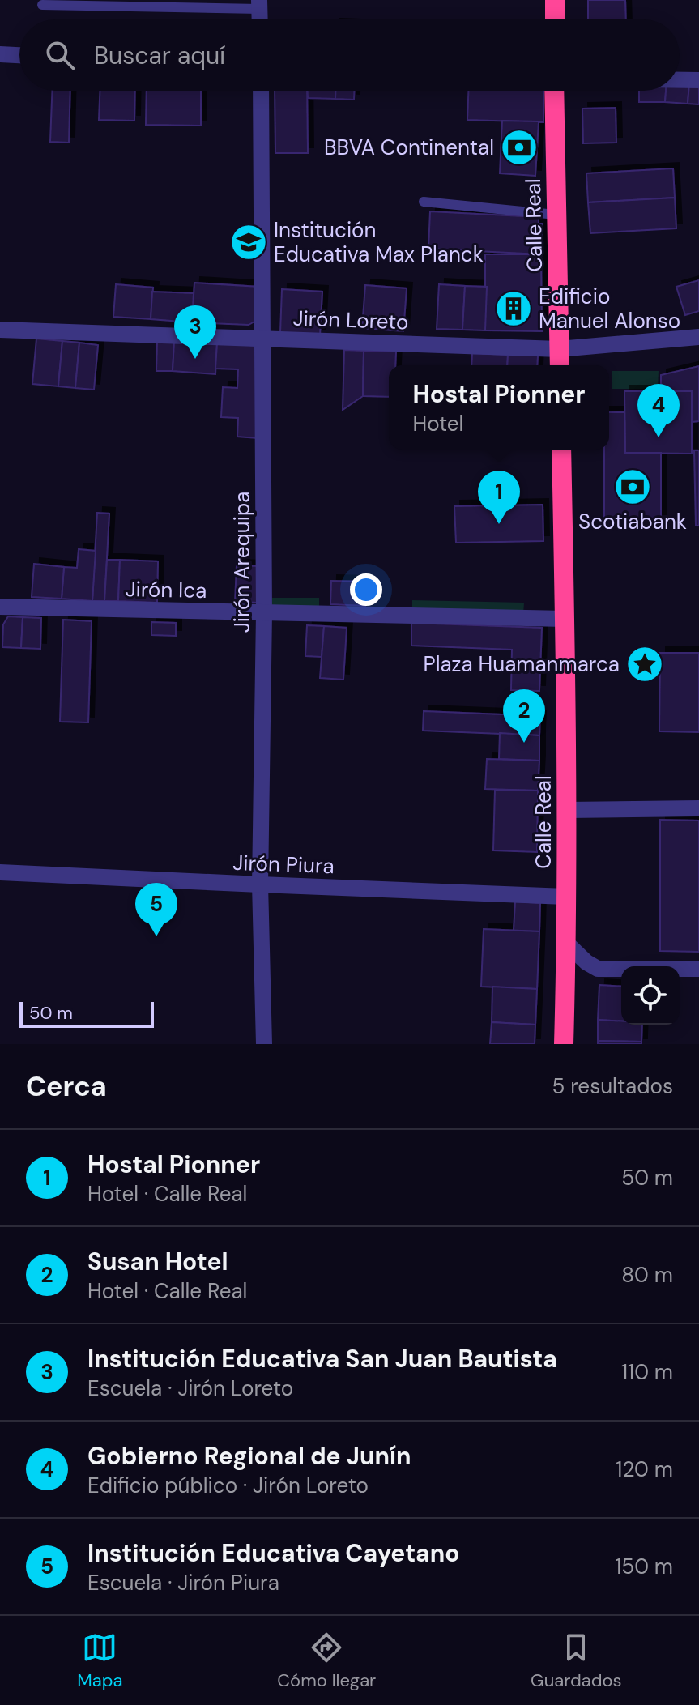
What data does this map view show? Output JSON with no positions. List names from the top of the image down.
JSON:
{
  "streets": {
    "highway": ["Calle Real"],
    "street": [
      "Jirón Loreto",
      "Jirón Arequipa",
      "Jirón Ica",
      "Jirón Piura"
    ]
  },
  "crossings": [
    ["Calle Real", "Jirón Loreto"],
    ["Calle Real", "Jirón Ica"],
    ["Calle Real", "Jirón Piura"],
    ["Jirón Loreto", "Jirón Arequipa"],
    ["Jirón Arequipa", "Jirón Ica"],
    ["Jirón Arequipa", "Jirón Piura"]
  ],
  "places": {
    "bank": ["BBVA Continental", "Scotiabank"],
    "school or university": ["Institución Educativa Max Planck"],
    "building": ["Edificio Manuel Alonso"],
    "place": ["Plaza Huamanmarca"]
  },
  "scale_bar": "50 m",
  "page": {
    "search": "Buscar aquí",
    "pins": [
      "3",
      "4",
      "1",
      "2",
      "5"
    ],
    "popup": ["Hostal Pionner", "Hotel"],
    "scale": "50 m",
    "heading": ["Cerca", "5 resultados"],
    "list": [
      {
        "mark": "1",
        "name": "Hostal Pionner",
        "note": "Hotel · Calle Real",
        "value": "50 m"
      },
      {
        "mark": "2",
        "name": "Susan Hotel",
        "note": "Hotel · Calle Real",
        "value": "80 m"
      },
      {
        "mark": "3",
        "name": "Institución Educativa San Juan Bautista",
        "note": "Escuela · Jirón Loreto",
        "value": "110 m"
      },
      {
        "mark": "4",
        "name": "Gobierno Regional de Junín",
        "note": "Edificio público · Jirón Loreto",
        "value": "120 m"
      },
      {
        "mark": "5",
        "name": "Institución Educativa Cayetano",
        "note": "Escuela · Jirón Piura",
        "value": "150 m"
      }
    ],
    "nav": ["Mapa", "Cómo llegar", "Guardados"]
  }
}
